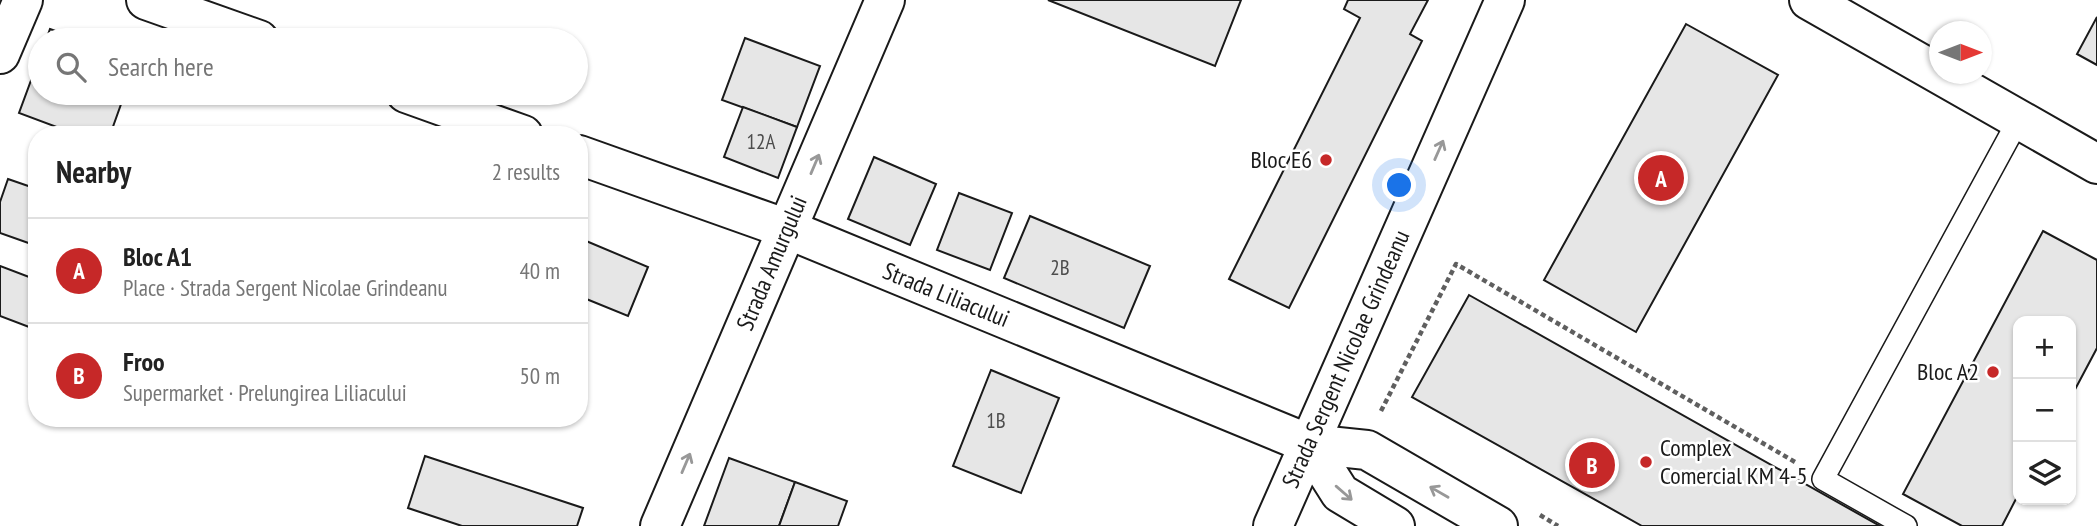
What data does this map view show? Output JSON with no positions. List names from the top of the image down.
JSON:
{
  "streets": {
    "street": ["Strada Amurgului", "Strada Liliacului", "Strada Sergent Nicolae Grindeanu"]
  },
  "crossings": [
    ["Strada Amurgului", "Strada Liliacului"],
    ["Strada Liliacului", "Strada Sergent Nicolae Grindeanu"]
  ],
  "one_way": ["Strada Amurgului", "Strada Sergent Nicolae Grindeanu"],
  "places": ["Bloc E6", "Bloc A2", "Complex Comercial KM 4-5"],
  "house_numbers": ["12A", "2B", "1B"],
  "north": "right",
  "page": {
    "search": "Search here",
    "heading": ["Nearby", "2 results"],
    "pins": ["A", "B"],
    "list": [
      {
        "mark": "A",
        "name": "Bloc A1",
        "note": "Place · Strada Sergent Nicolae Grindeanu",
        "value": "40 m"
      },
      {
        "mark": "B",
        "name": "Froo",
        "note": "Supermarket · Prelungirea Liliacului",
        "value": "50 m"
      }
    ],
    "map_buttons": ["+", "−"]
  }
}
